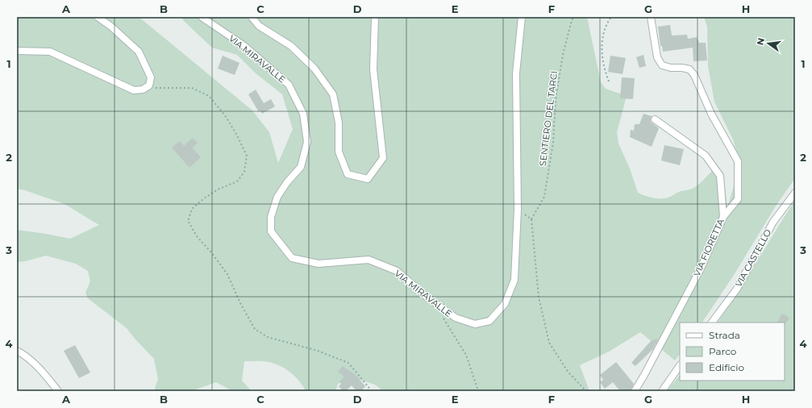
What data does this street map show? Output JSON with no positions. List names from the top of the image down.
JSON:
{
  "streets": {
    "street": ["VIA MIRAVALLE", "VIA FIORETTA", "VIA CASTELLO"],
    "path": ["SENTIERO DEL TARCI"]
  },
  "legend": ["Strada", "Parco", "Edificio"],
  "north": "left",
  "grid": {
    "columns": [
      "A",
      "B",
      "C",
      "D",
      "E",
      "F",
      "G",
      "H"
    ],
    "rows": [
      "1",
      "2",
      "3",
      "4"
    ]
  }
}
